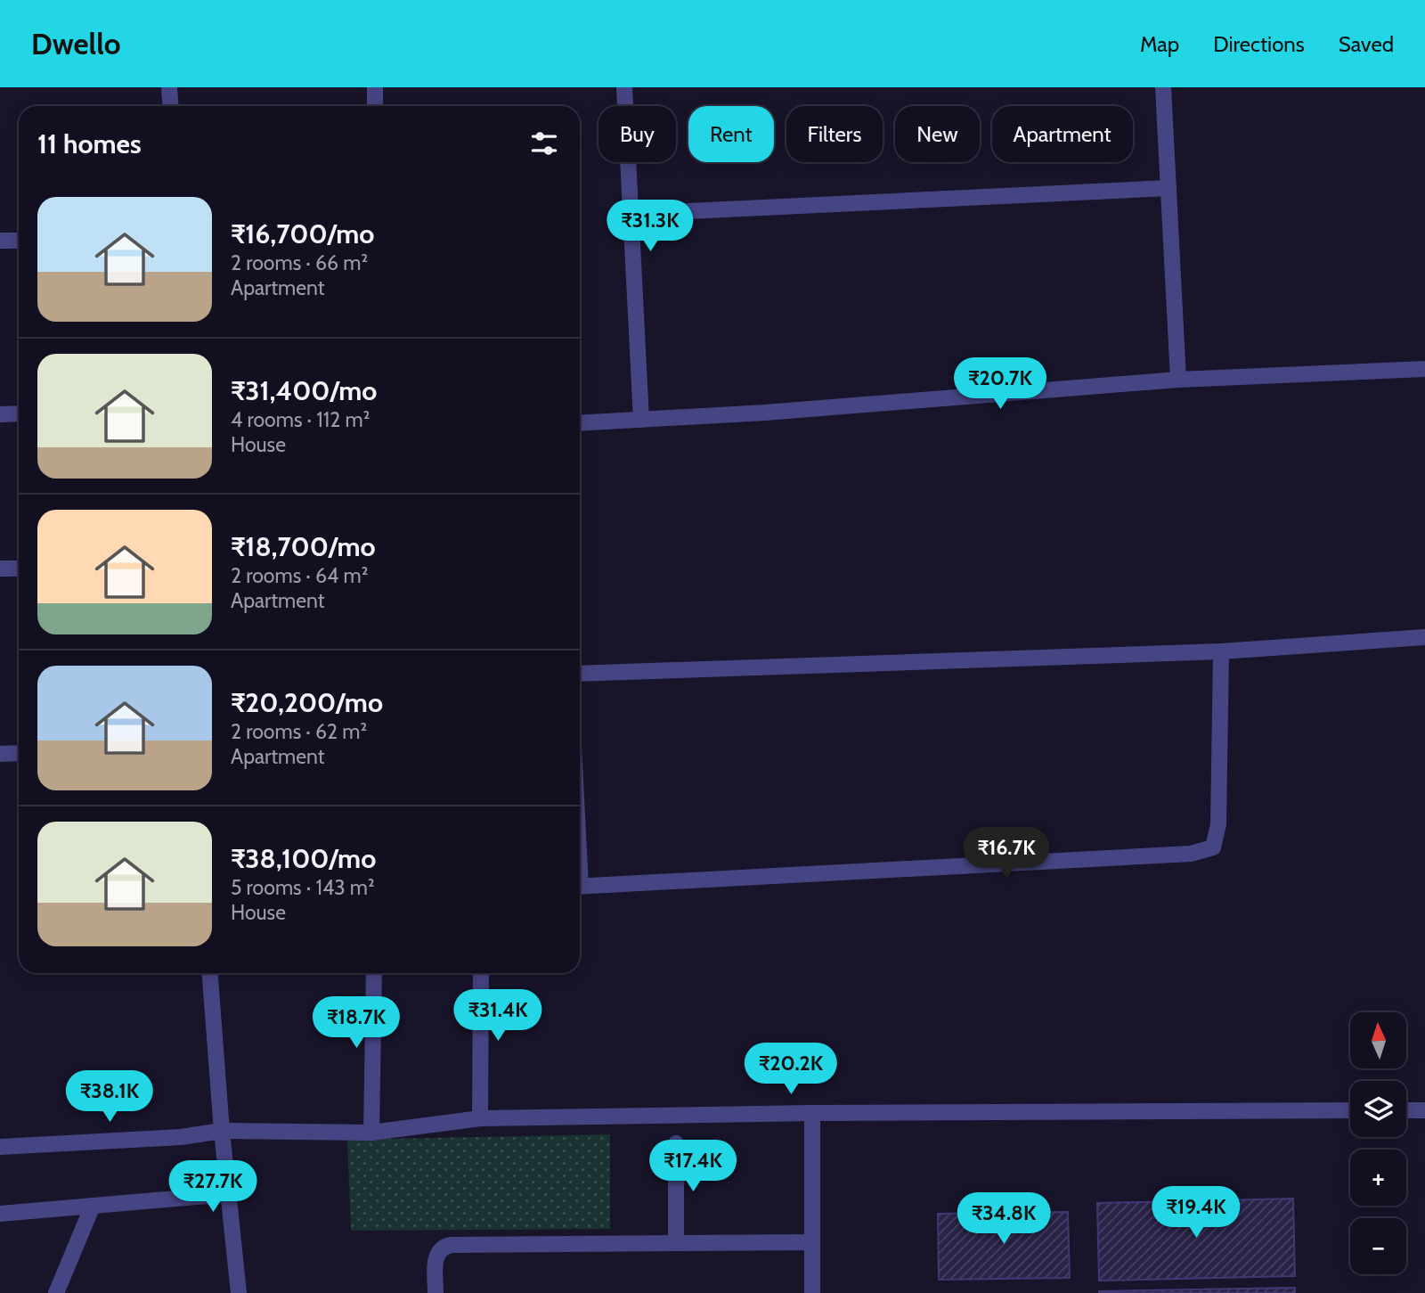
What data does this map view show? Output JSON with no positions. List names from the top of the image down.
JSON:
{
  "north": "top",
  "page": {
    "header": "Dwello",
    "nav": ["Map", "Directions", "Saved"],
    "chip": [
      "Buy",
      "Rent",
      "Filters",
      "New",
      "Apartment"
    ],
    "heading": "11 homes",
    "list": [
      {
        "name": "₹16,700/mo",
        "note": "2 rooms · 66 m² · Apartment"
      },
      {
        "name": "₹31,400/mo",
        "note": "4 rooms · 112 m² · House"
      },
      {
        "name": "₹18,700/mo",
        "note": "2 rooms · 64 m² · Apartment"
      },
      {
        "name": "₹20,200/mo",
        "note": "2 rooms · 62 m² · Apartment"
      },
      {
        "name": "₹38,100/mo",
        "note": "5 rooms · 143 m² · House"
      }
    ],
    "price": [
      "₹31.3K",
      "₹20.7K",
      "₹16.7K",
      "₹31.4K",
      "₹18.7K",
      "₹20.2K",
      "₹38.1K",
      "₹17.4K",
      "₹27.7K",
      "₹19.4K",
      "₹34.8K"
    ],
    "map_buttons": ["+", "−"]
  }
}
